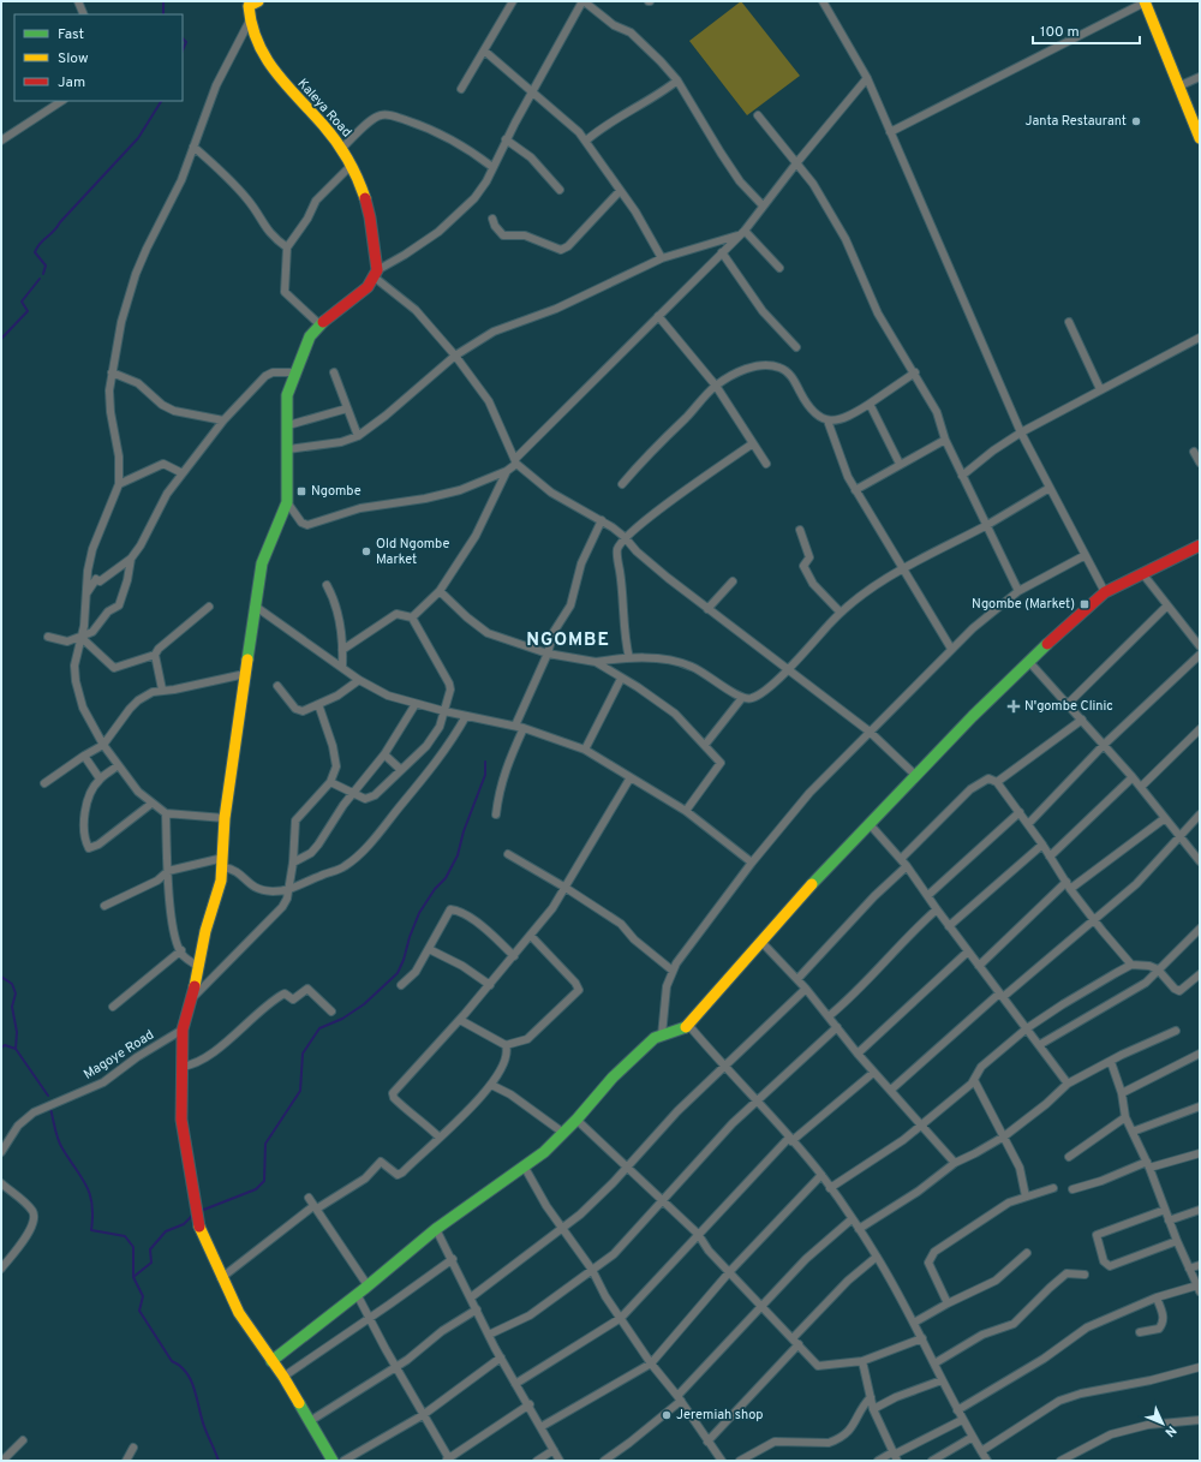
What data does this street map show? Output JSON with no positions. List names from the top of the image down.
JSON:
{
  "streets": {
    "street": ["Kaleya Road", "Magoye Road"]
  },
  "districts": ["NGOMBE"],
  "places": {
    "other": ["Janta Restaurant", "Old Ngombe Market", "Jeremiah shop"],
    "transit": ["Ngombe", "Ngombe (Market)"],
    "health": ["N'gombe Clinic"]
  },
  "legend": ["Fast", "Slow", "Jam"],
  "scale_bar": "100 m",
  "north": "bottom right"
}
